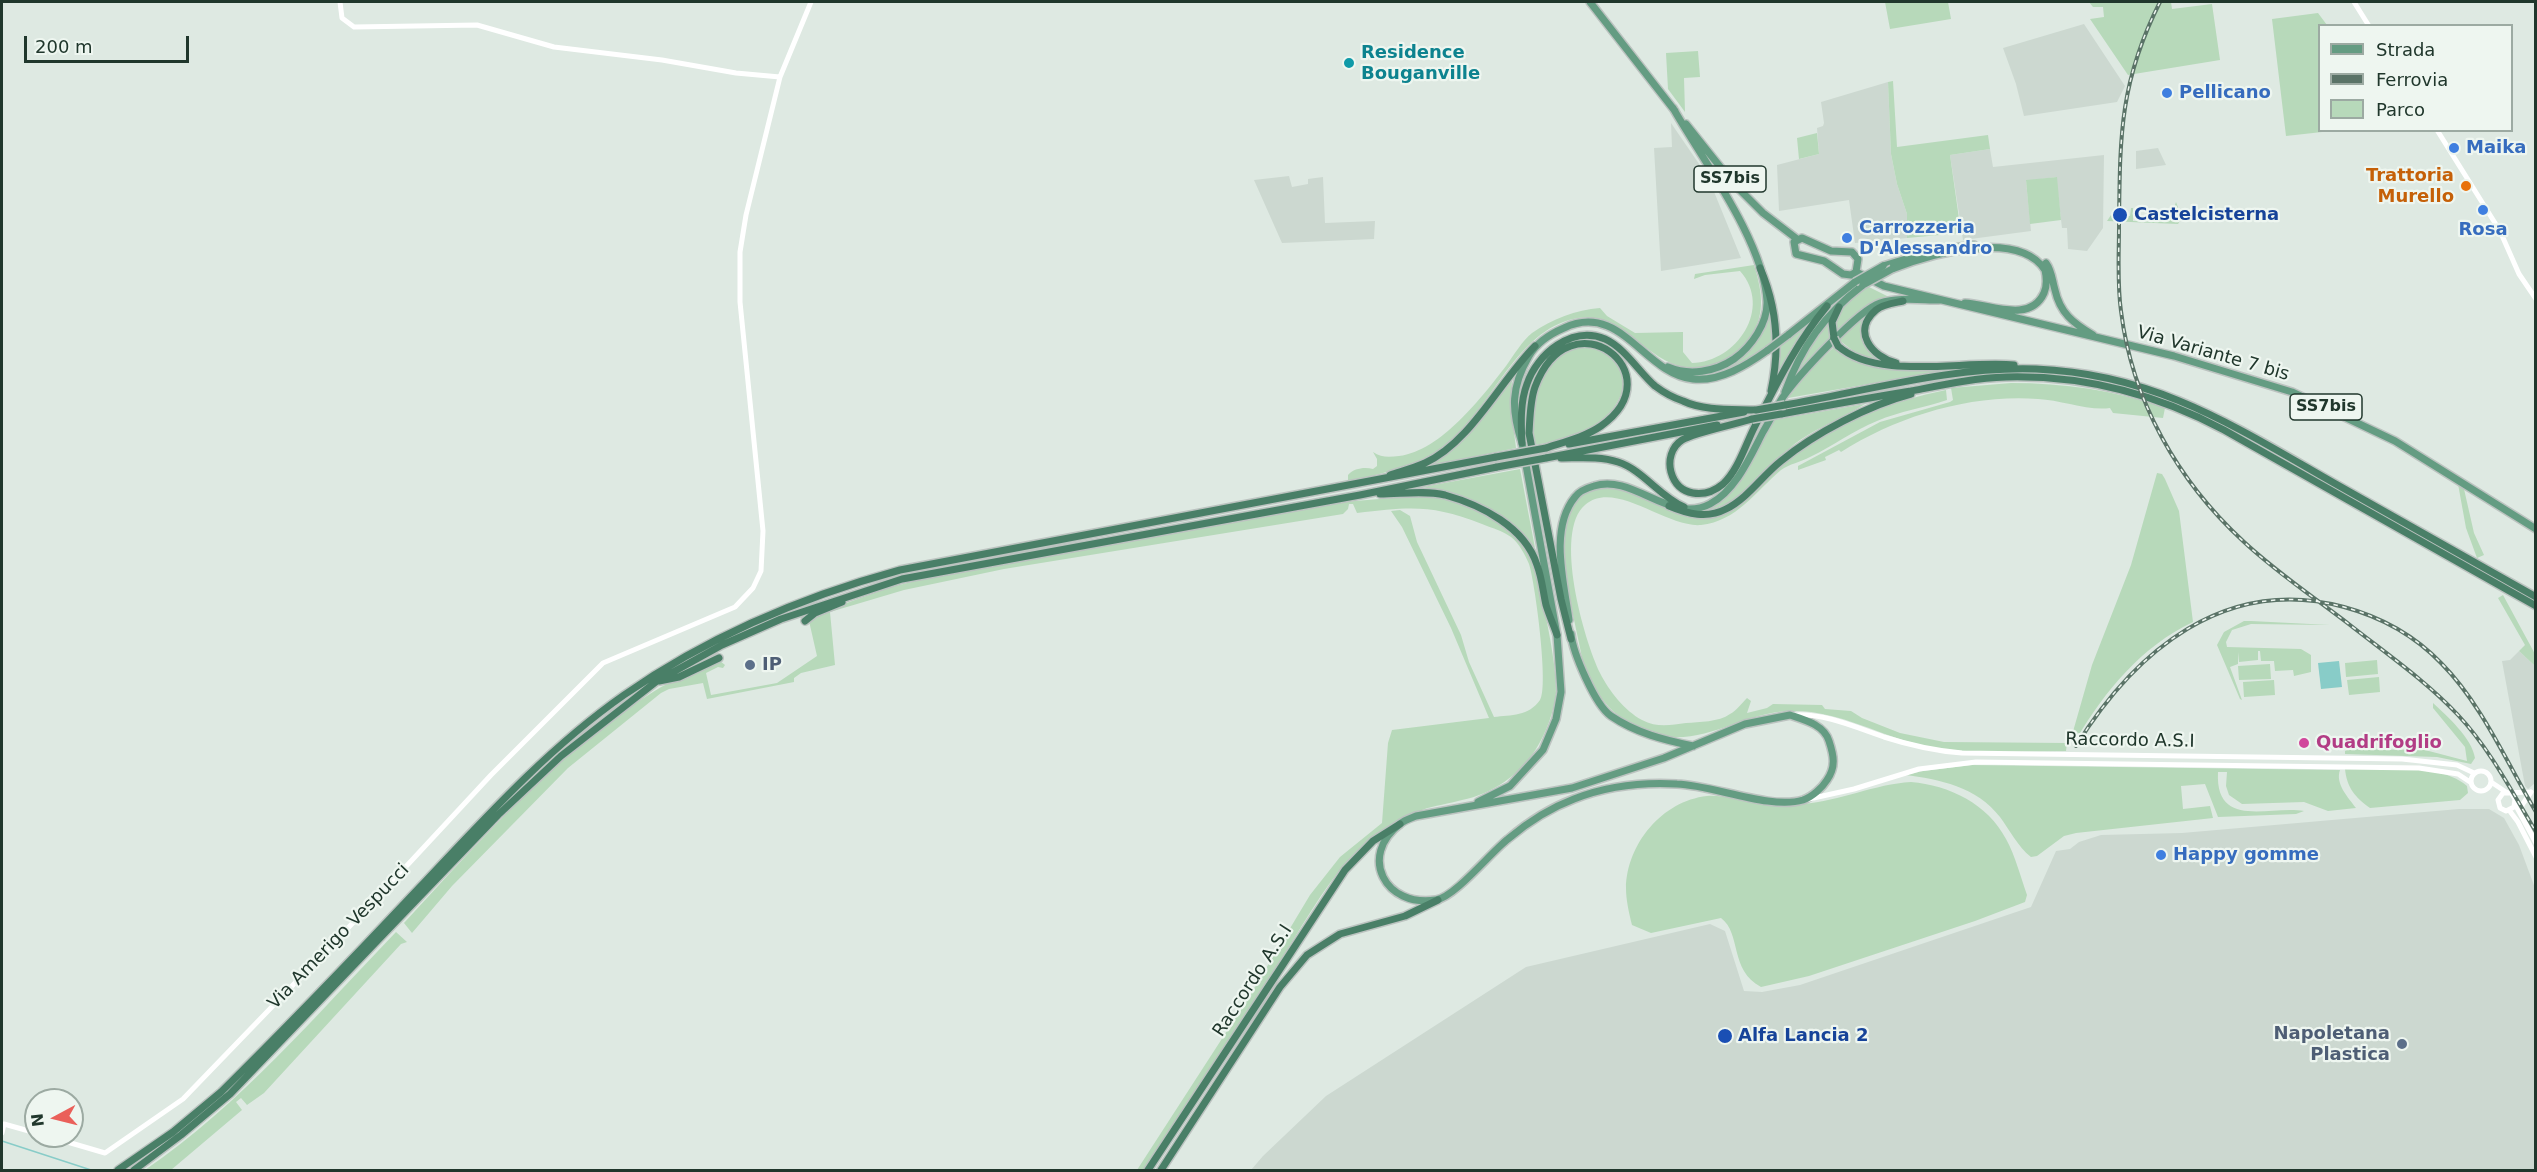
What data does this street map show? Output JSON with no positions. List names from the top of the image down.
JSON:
{
  "streets": {
    "highway": ["Raccordo A.S.I"],
    "main road": ["SS7bis", "Via Variante 7 bis"],
    "street": ["Via Amerigo Vespucci"]
  },
  "crossings": [
    ["SS7bis", "Via Variante 7 bis"]
  ],
  "places": [
    "Residence Bouganville",
    "Pellicano",
    "Maika",
    "Trattoria Murello",
    "Rosa",
    "Castelcisterna",
    "Carrozzeria D'Alessandro",
    "IP",
    "Quadrifoglio",
    "Happy gomme",
    "Alfa Lancia 2",
    "Napoletana Plastica"
  ],
  "legend": ["Strada", "Ferrovia", "Parco"],
  "scale_bar": "200 m",
  "north": "left"
}
